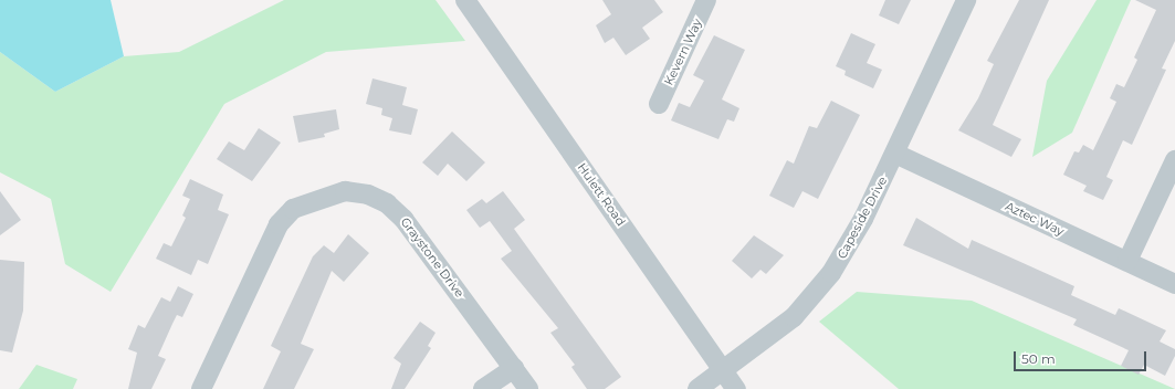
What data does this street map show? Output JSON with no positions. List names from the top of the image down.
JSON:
{
  "streets": {
    "street": [
      "Kevern Way",
      "Hulett Road",
      "Capeside Drive",
      "Aztec Way",
      "Graystone Drive"
    ]
  },
  "crossings": [
    ["Hulett Road", "Capeside Drive"],
    ["Capeside Drive", "Aztec Way"]
  ],
  "scale_bar": "50 m"
}
